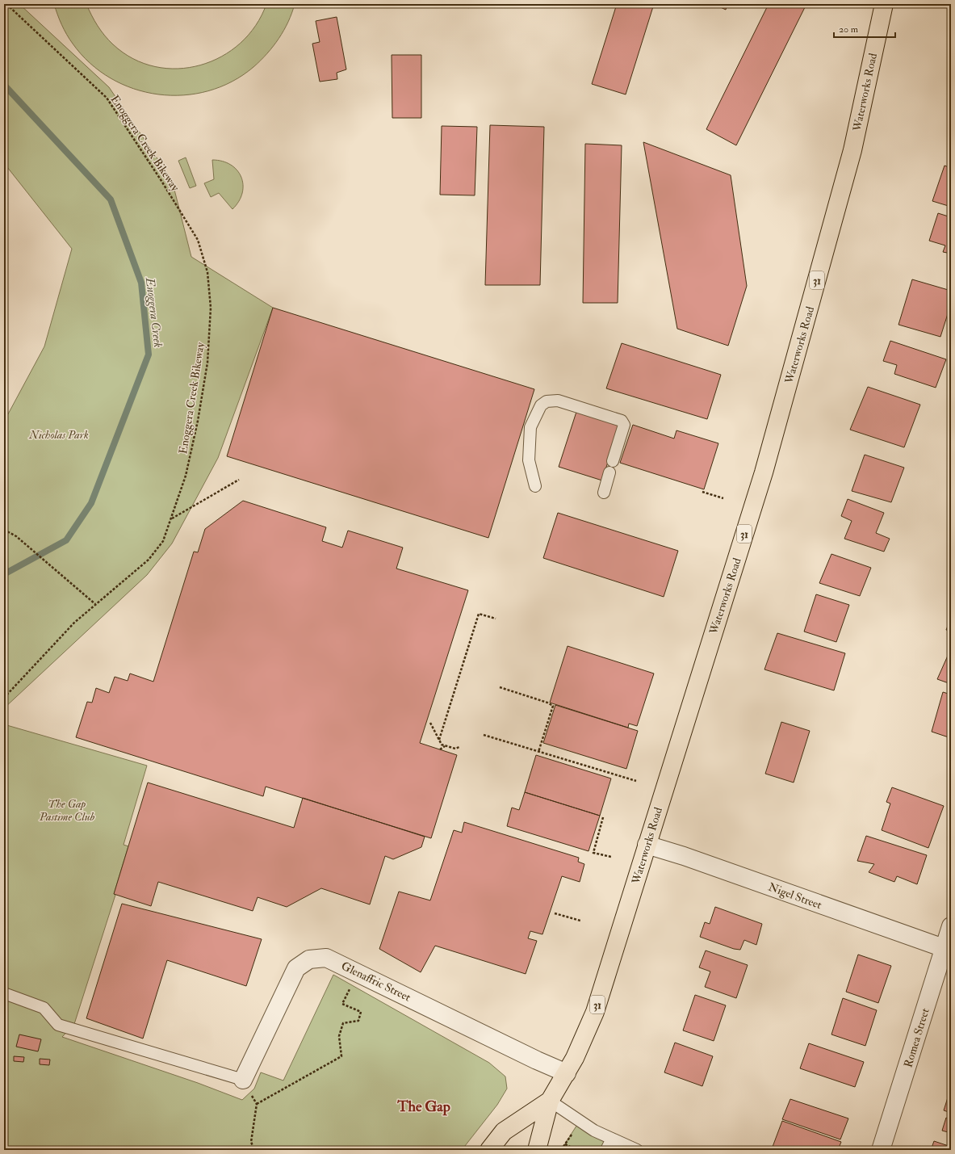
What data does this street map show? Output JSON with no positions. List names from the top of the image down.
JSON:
{
  "streets": {
    "main road": ["Waterworks Road", "31"],
    "street": ["Nigel Street", "Glenaffric Street", "Romea Street"],
    "path": ["Enoggera Creek Bikeway"]
  },
  "crossings": [
    ["Waterworks Road", "Nigel Street"],
    ["Waterworks Road", "Glenaffric Street"],
    ["Nigel Street", "Romea Street"]
  ],
  "districts": ["The Gap"],
  "water": ["Enoggera Creek"],
  "parks": ["Nicholas Park", "The Gap Pastime Club"],
  "scale_bar": "20 m"
}
